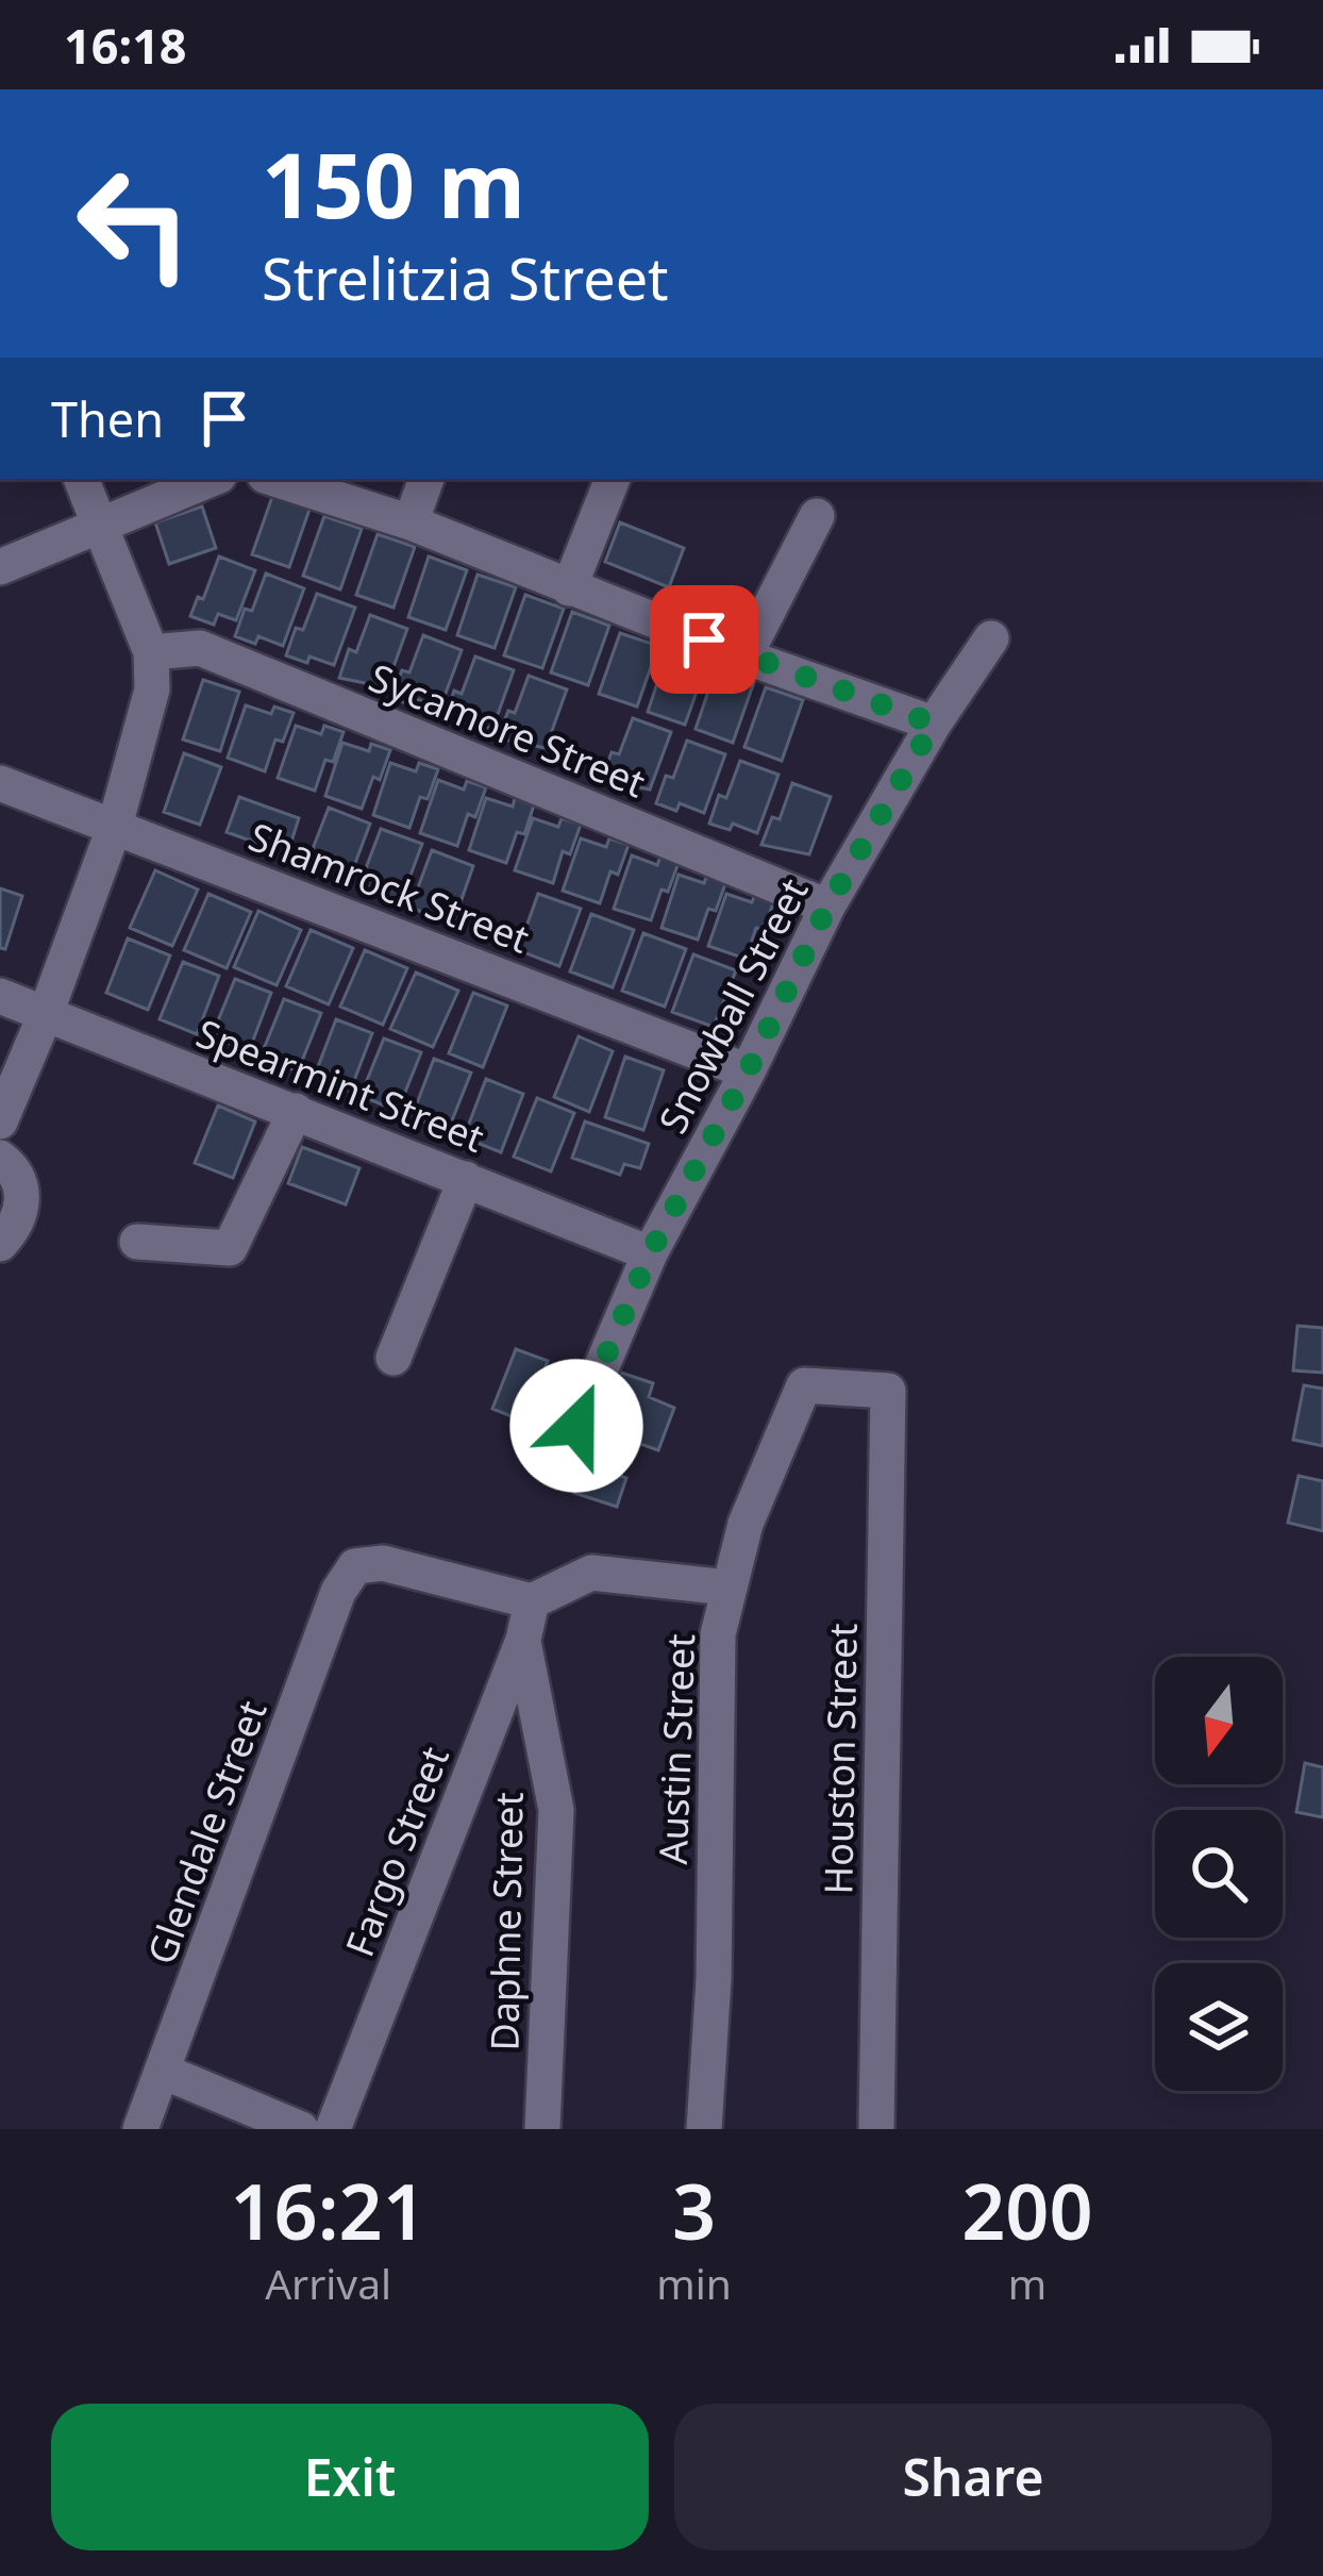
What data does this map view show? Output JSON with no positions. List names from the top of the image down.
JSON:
{
  "streets": {
    "street": [
      "Sycamore Street",
      "Shamrock Street",
      "Snowball Street",
      "Spearmint Street",
      "Austin Street",
      "Houston Street",
      "Glendale Street",
      "Fargo Street",
      "Daphne Street"
    ]
  },
  "crossings": [
    ["Sycamore Street", "Snowball Street"],
    ["Shamrock Street", "Snowball Street"],
    ["Snowball Street", "Spearmint Street"],
    ["Austin Street", "Houston Street"],
    ["Glendale Street", "Fargo Street"],
    ["Fargo Street", "Daphne Street"]
  ],
  "north": "bottom",
  "page": {
    "status": "16:18",
    "turn": ["150 m", "Strelitzia Street"],
    "then": "Then",
    "eta": [
      "16:21",
      "Arrival",
      "3",
      "min",
      "200",
      "m"
    ],
    "buttons": ["Exit", "Share"]
  }
}
